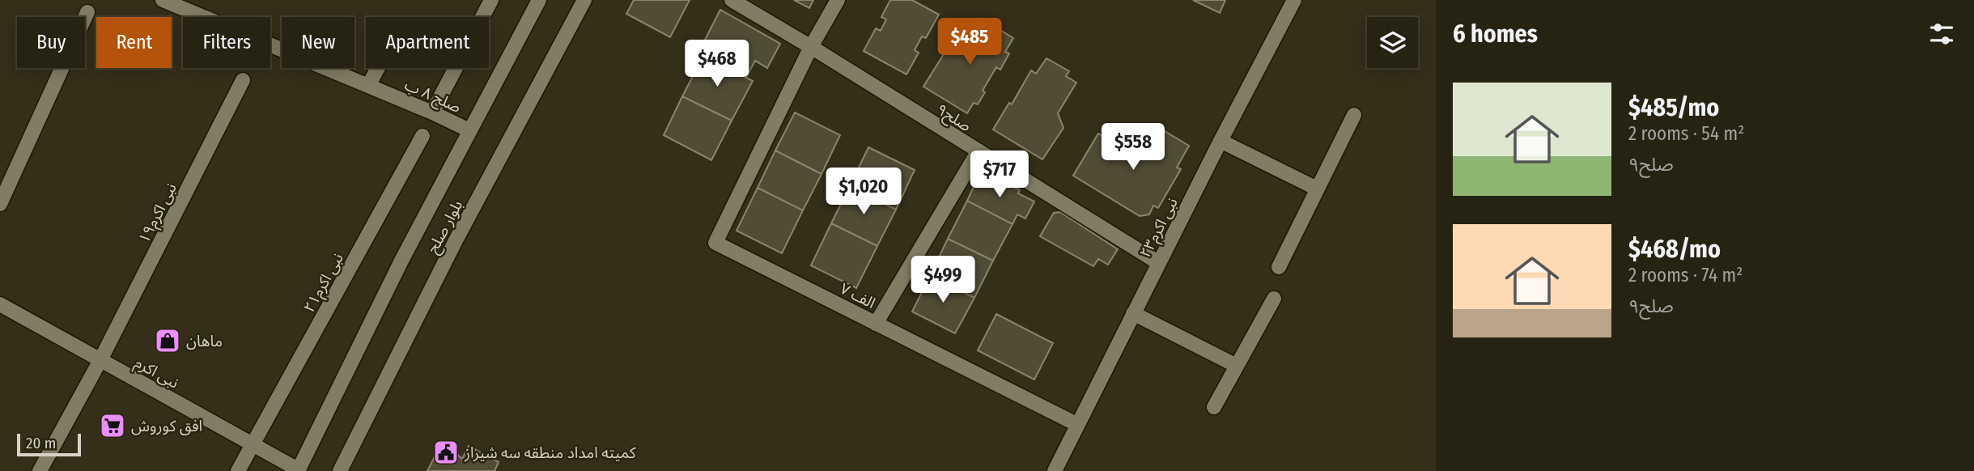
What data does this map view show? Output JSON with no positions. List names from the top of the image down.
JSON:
{
  "streets": {
    "street": [
      "صلح ۸ ب",
      "صلح۹",
      "نبی اکرم۱۹",
      "بلوار صلح",
      "نبی اکرم۲۳",
      "نبی اکرم۲۱",
      "۷ الف",
      "نبی اکرم"
    ]
  },
  "crossings": [
    ["صلح ۸ ب", "بلوار صلح"],
    ["صلح۹", "نبی اکرم۲۳"],
    ["صلح۹", "۷ الف"],
    ["نبی اکرم۱۹", "نبی اکرم"],
    ["بلوار صلح", "نبی اکرم"],
    ["نبی اکرم۲۳", "۷ الف"],
    ["نبی اکرم۲۱", "نبی اکرم"]
  ],
  "places": {
    "shop": ["ماهان"],
    "supermarket": ["افق کوروش"],
    "public building": ["کمیته امداد منطقه سه شیراز"]
  },
  "scale_bar": "20 m",
  "page": {
    "heading": "6 homes",
    "chip": [
      "Buy",
      "Rent",
      "Filters",
      "New",
      "Apartment"
    ],
    "price": [
      "$485",
      "$468",
      "$558",
      "$717",
      "$1,020",
      "$499"
    ],
    "list": [
      {
        "name": "$485/mo",
        "note": "2 rooms · 54 m² · صلح۹"
      },
      {
        "name": "$468/mo",
        "note": "2 rooms · 74 m² · صلح۹"
      }
    ],
    "scale": "20 m"
  }
}
